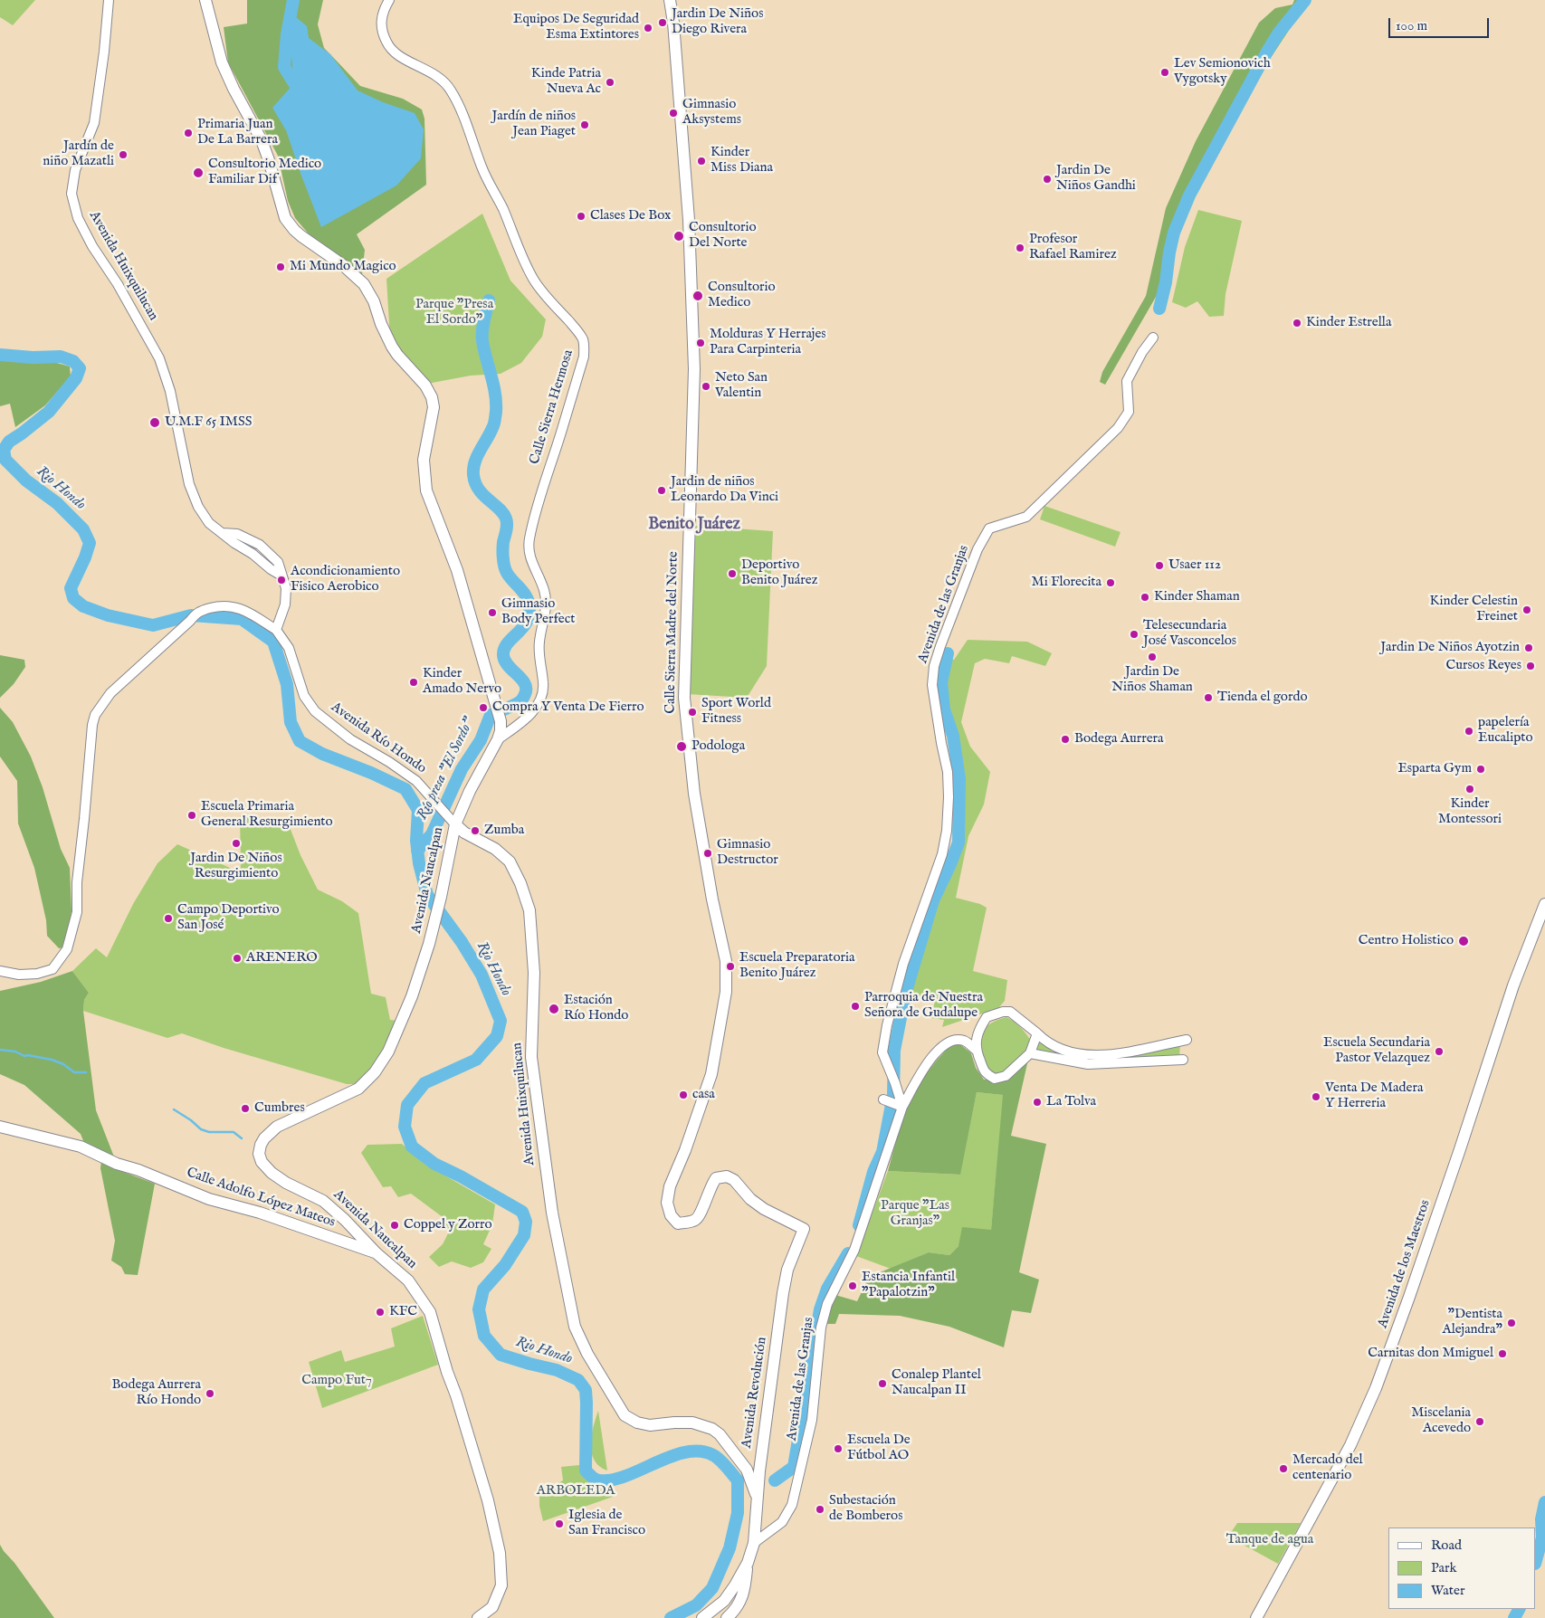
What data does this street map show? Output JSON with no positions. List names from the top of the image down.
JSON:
{
  "streets": {
    "main road": [
      "Avenida Huixquilucan",
      "Calle Sierra Madre del Norte",
      "Avenida Naucalpan",
      "Calle Adolfo López Mateos",
      "Avenida de los Maestros",
      "Avenida Revolución"
    ],
    "street": ["Calle Sierra Hermosa", "Avenida de las Granjas", "Avenida Río Hondo"]
  },
  "crossings": [
    ["Avenida Huixquilucan", "Avenida Río Hondo"],
    ["Avenida Huixquilucan", "Avenida Naucalpan"],
    ["Calle Sierra Hermosa", "Avenida Naucalpan"],
    ["Avenida de las Granjas", "Avenida Revolución"],
    ["Calle Sierra Madre del Norte", "Avenida Revolución"],
    ["Avenida Río Hondo", "Avenida Naucalpan"],
    ["Avenida Naucalpan", "Calle Adolfo López Mateos"]
  ],
  "districts": ["Benito Juárez"],
  "water": ["Rio Hondo", "Río presa \"El Sordo\""],
  "parks": [
    "Parque \"Presa El Sordo\"",
    "Parque \"Las Granjas\"",
    "Campo Fut7",
    "ARBOLEDA",
    "Tanque de agua"
  ],
  "places": [
    "Jardin De Niños Diego Rivera",
    "Equipos De Seguridad Esma Extintores",
    "Lev Semionovich Vygotsky",
    "Kinde Patria Nueva Ac",
    "Gimnasio Aksystems",
    "Jardín de niños Jean Piaget",
    "Primaria Juan De La Barrera",
    "Jardín de niño Mazatli",
    "Kinder Miss Diana",
    "Consultorio Medico Familiar Dif",
    "Jardin De Niños Gandhi",
    "Clases De Box",
    "Consultorio Del Norte",
    "Profesor Rafael Ramirez",
    "Mi Mundo Magico",
    "Consultorio Medico",
    "Kinder Estrella",
    "Molduras Y Herrajes Para Carpinteria",
    "Neto San Valentin",
    "U.M.F 65 IMSS",
    "Jardin de niños Leonardo Da Vinci",
    "Usaer 112",
    "Deportivo Benito Juárez",
    "Acondicionamiento Fisico Aerobico",
    "Mi Florecita",
    "Kinder Shaman",
    "Kinder Celestin Freinet",
    "Gimnasio Body Perfect",
    "Telesecundaria José Vasconcelos",
    "Jardin De Niños Ayotzin",
    "Jardin De Niños Shaman",
    "Cursos Reyes",
    "Kinder Amado Nervo",
    "Tienda el gordo",
    "Compra Y Venta De Fierro",
    "Sport World Fitness",
    "papelería Eucalipto",
    "Bodega Aurrera",
    "Podologa",
    "Esparta Gym",
    "Kinder Montessori",
    "Escuela Primaria General Resurgimiento",
    "Zumba",
    "Jardin De Niños Resurgimiento",
    "Gimnasio Destructor",
    "Campo Deportivo San José",
    "Centro Holistico",
    "ARENERO",
    "Escuela Preparatoria Benito Juárez",
    "Parroquia de Nuestra Señora de Gudalupe",
    "Estación Río Hondo",
    "Escuela Secundaria Pastor Velazquez",
    "casa",
    "Venta De Madera Y Herreria",
    "La Tolva",
    "Cumbres",
    "Coppel y Zorro",
    "Estancia Infantil \"Papalotzin\"",
    "KFC",
    "\"Dentista Alejandra\"",
    "Carnitas don Mmiguel",
    "Conalep Plantel Naucalpan II",
    "Bodega Aurrera Río Hondo",
    "Miscelania Acevedo",
    "Escuela De Fútbol AO",
    "Mercado del centenario",
    "Subestación de Bomberos",
    "Iglesia de San Francisco"
  ],
  "legend": ["Road", "Park", "Water"],
  "scale_bar": "100 m"
}
